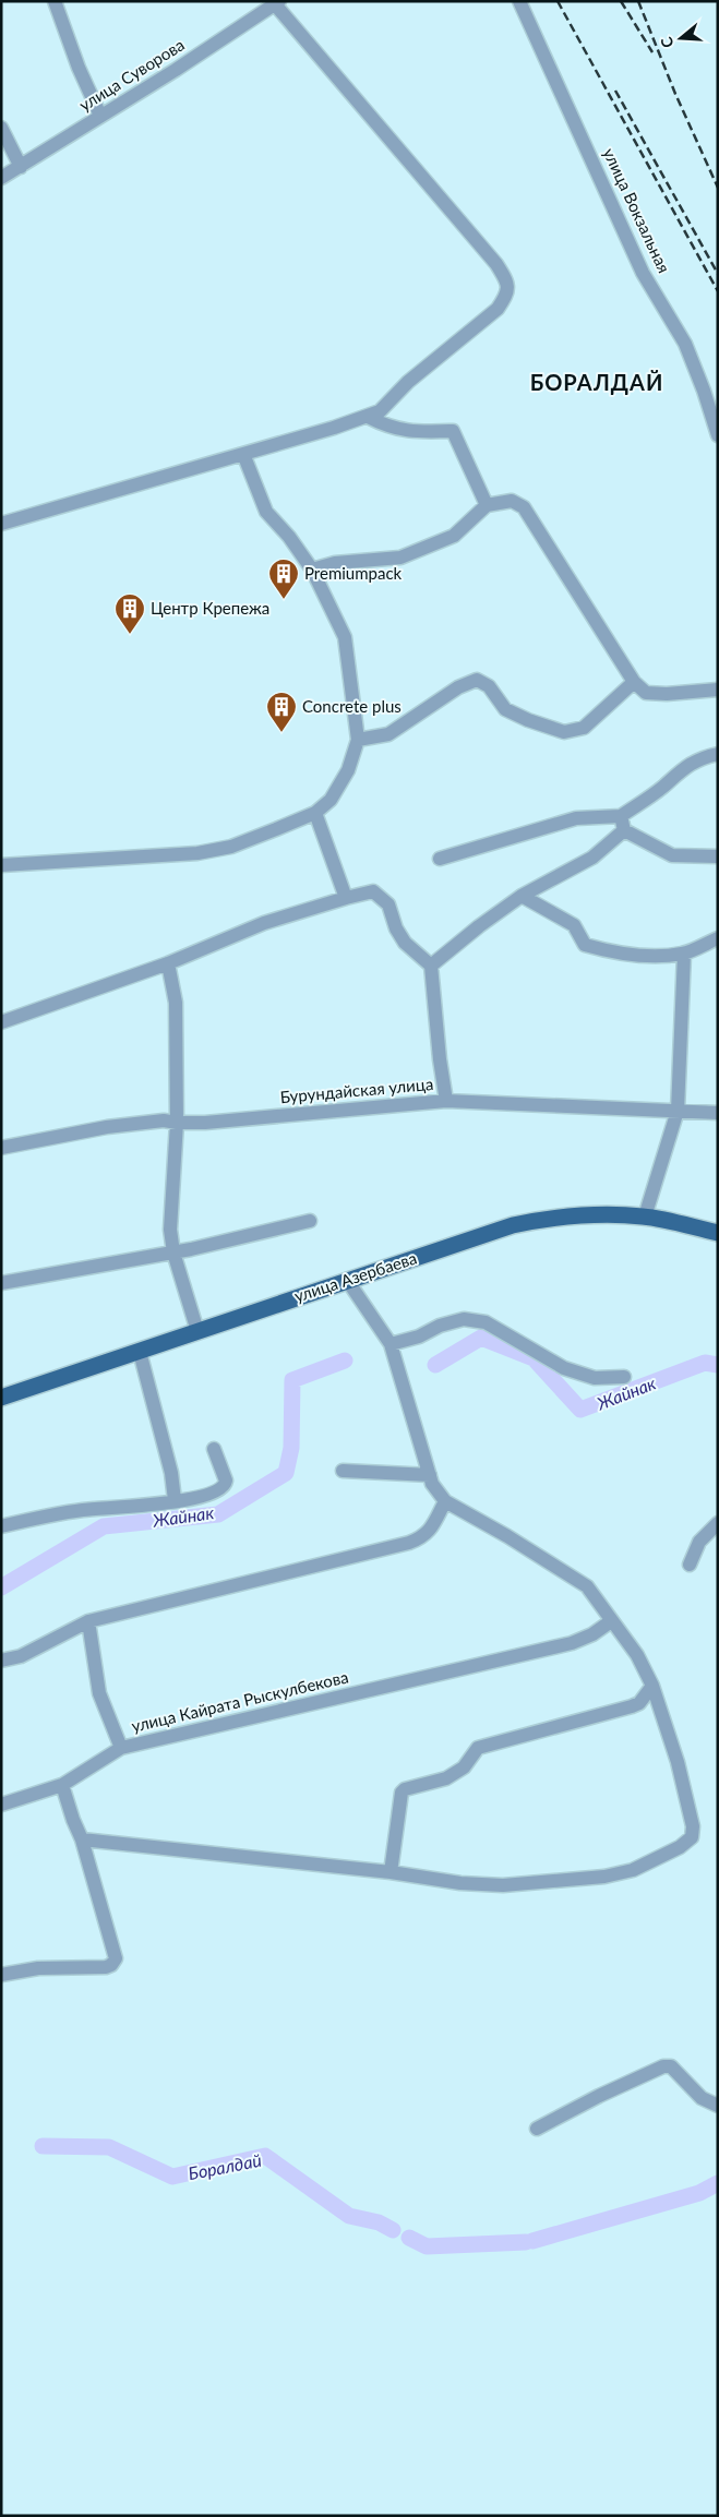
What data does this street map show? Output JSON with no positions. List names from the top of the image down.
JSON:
{
  "streets": {
    "main road": ["улица Азербаева"],
    "street": [
      "улица Суворова",
      "улица Вокзальная",
      "Бурундайская улица",
      "улица Кайрата Рыскулбекова"
    ]
  },
  "districts": ["БОРАЛДАЙ"],
  "water": ["Жайнак", "Боралдай"],
  "places": {
    "building": ["Premiumpack", "Центр Крепежа", "Concrete plus"]
  },
  "north": "left"
}
